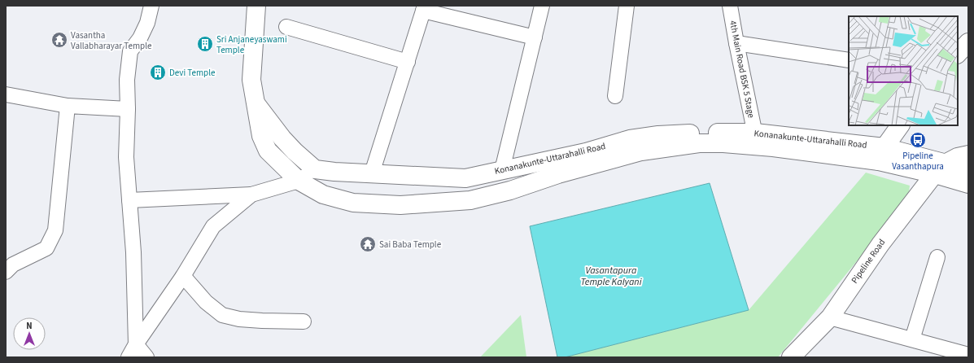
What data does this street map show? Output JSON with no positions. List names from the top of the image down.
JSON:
{
  "streets": {
    "main road": ["Konanakunte-Uttarahalli Road", "Pipeline Road"],
    "street": ["4th Main Road BSK 5 Stage"]
  },
  "crossings": [
    ["4th Main Road BSK 5 Stage", "Konanakunte-Uttarahalli Road"]
  ],
  "water": ["Vasantapura Temple Kalyani"],
  "places": {
    "temple": ["Vasantha Vallabharayar Temple", "Sai Baba Temple"],
    "building": ["Sri Anjaneyaswami Temple", "Devi Temple"],
    "bus stop": ["Pipeline Vasanthapura"]
  },
  "north": "top"
}
